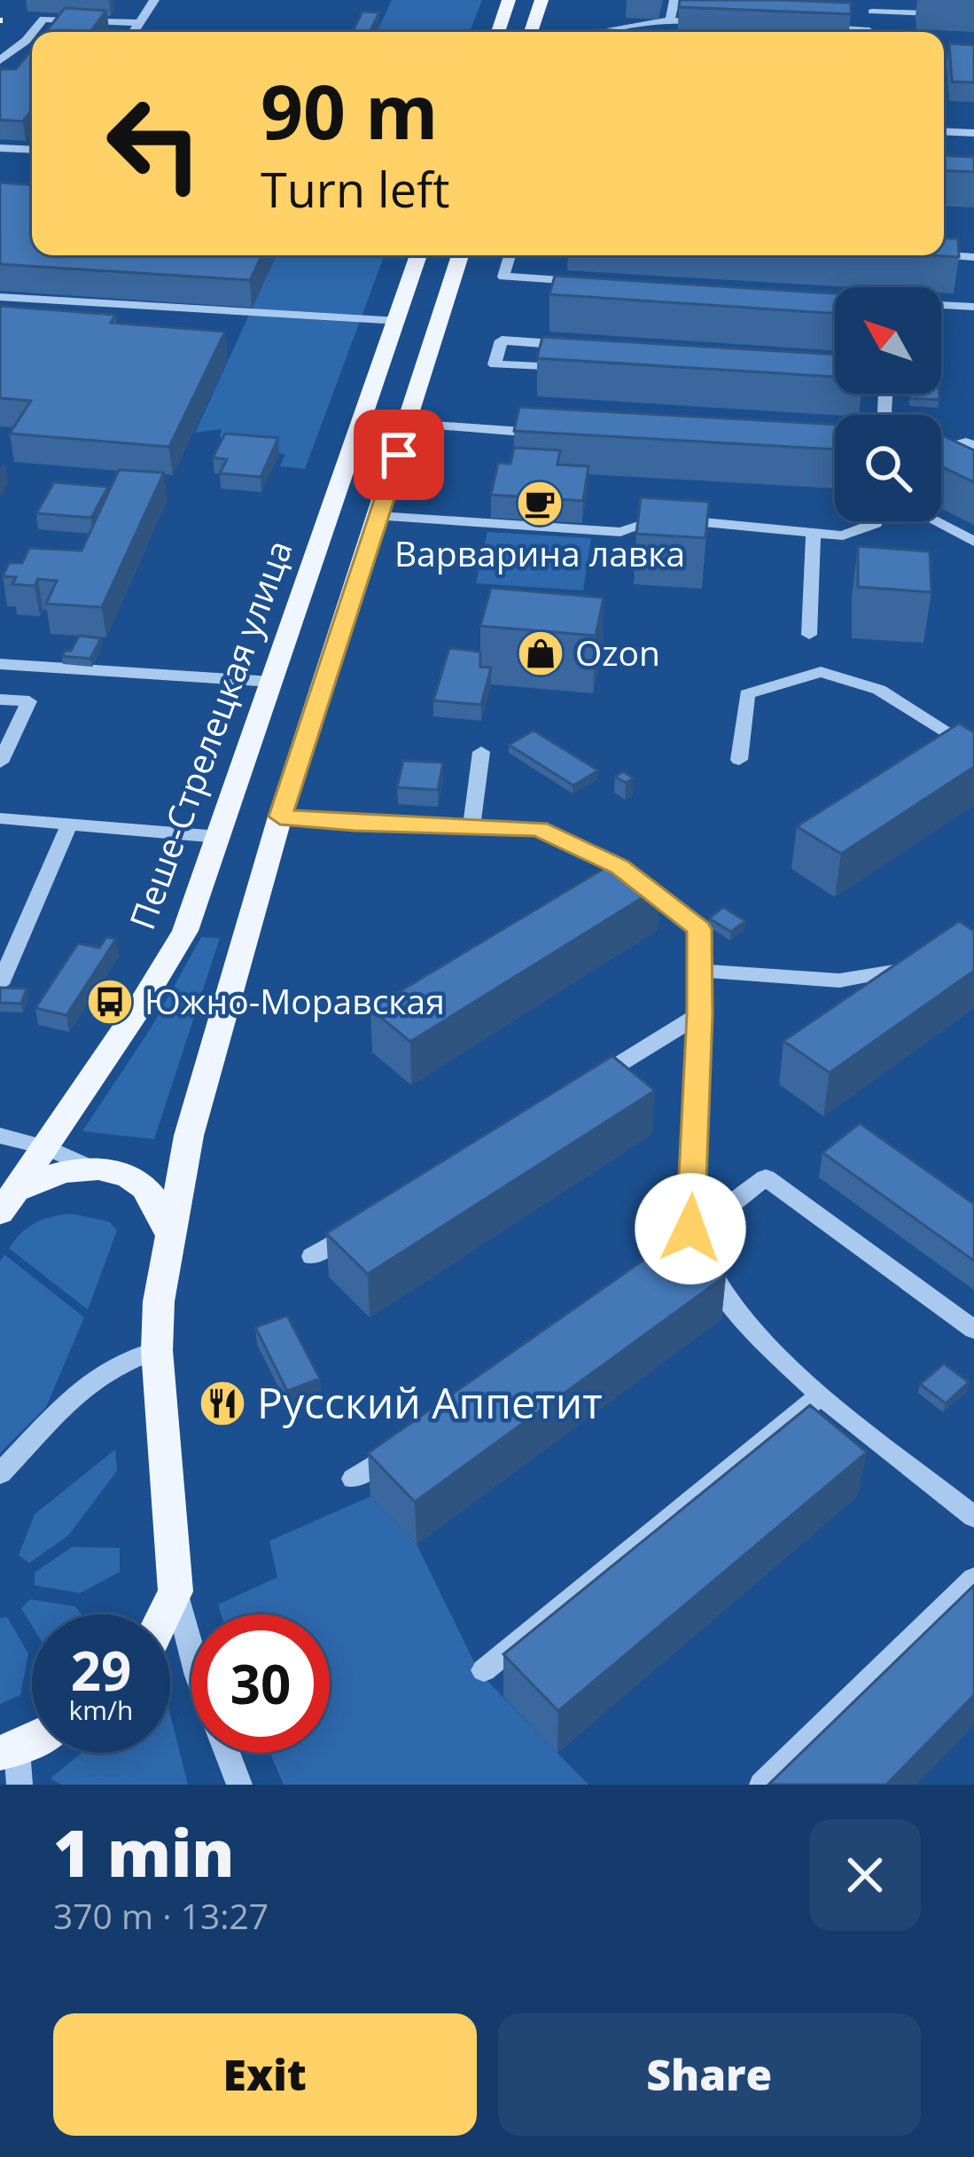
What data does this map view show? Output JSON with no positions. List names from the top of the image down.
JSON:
{
  "streets": {
    "main road": ["Пеше-Стрелецкая улица"]
  },
  "places": {
    "cafe": ["Варварина лавка"],
    "shop": ["Ozon"],
    "bus stop": ["Южно-Моравская"],
    "restaurant": ["Русский Аппетит"]
  },
  "north": "top left",
  "page": {
    "turn": ["90 m", "Turn left"],
    "speed": "29 km/h",
    "limit": "30",
    "heading": ["1 min", "370 m · 13:27"],
    "buttons": ["Exit", "Share"]
  }
}
